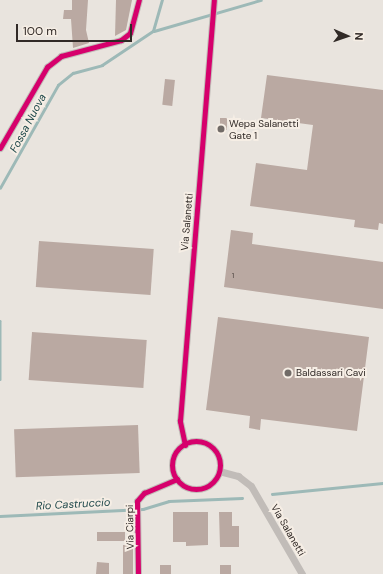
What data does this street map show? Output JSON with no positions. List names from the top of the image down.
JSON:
{
  "streets": {
    "street": ["Via Salanetti", "Via Ciarpi"]
  },
  "crossings": [
    ["Via Salanetti", "Via Ciarpi"]
  ],
  "water": ["Fossa Nuova", "Rio Castruccio"],
  "places": ["Wepa Salanetti Gate 1", "Baldassari Cavi"],
  "house_numbers": ["1"],
  "scale_bar": "100 m",
  "north": "right"
}
